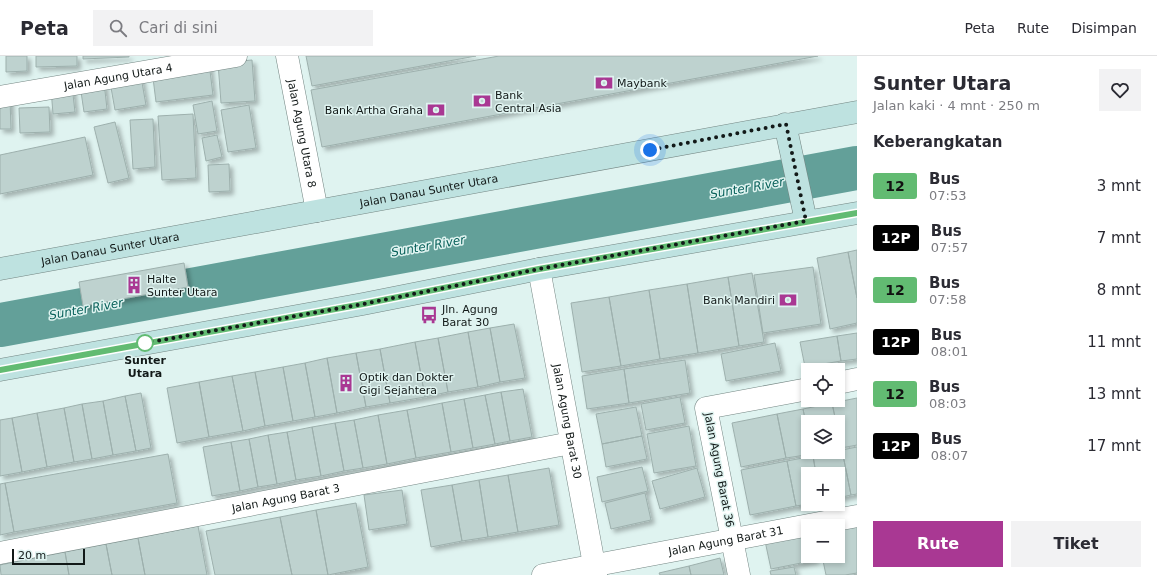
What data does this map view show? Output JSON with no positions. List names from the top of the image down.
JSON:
{
  "streets": {
    "main road": ["Jalan Danau Sunter Utara"],
    "street": [
      "Jalan Agung Utara 4",
      "Jalan Agung Utara 8",
      "Jalan Agung Barat 30",
      "Jalan Agung Barat 36",
      "Jalan Agung Barat 3",
      "Jalan Agung Barat 31"
    ]
  },
  "crossings": [
    ["Jalan Agung Utara 8", "Jalan Danau Sunter Utara"],
    ["Jalan Agung Barat 30", "Jalan Agung Barat 3"],
    ["Jalan Agung Barat 30", "Jalan Agung Barat 31"],
    ["Jalan Agung Barat 36", "Jalan Agung Barat 31"]
  ],
  "water": ["Sunter River"],
  "places": {
    "bank": [
      "Maybank",
      "Bank Central Asia",
      "Bank Artha Graha",
      "Bank Mandiri"
    ],
    "building": ["Halte Sunter Utara", "Optik dan Dokter Gigi Sejahtera"],
    "bus stop": ["Jln. Agung Barat 30"],
    "other": ["Sunter Utara"]
  },
  "lines": ["bus line 12"],
  "scale_bar": "20 m",
  "page": {
    "header": "Peta",
    "search": "Cari di sini",
    "nav": ["Peta", "Rute", "Disimpan"],
    "heading": [
      ["Sunter Utara", "Jalan kaki · 4 mnt · 250 m"],
      "Keberangkatan"
    ],
    "list": [
      {
        "mark": "12",
        "name": "Bus",
        "note": "07:53",
        "value": "3 mnt"
      },
      {
        "mark": "12P",
        "name": "Bus",
        "note": "07:57",
        "value": "7 mnt"
      },
      {
        "mark": "12",
        "name": "Bus",
        "note": "07:58",
        "value": "8 mnt"
      },
      {
        "mark": "12P",
        "name": "Bus",
        "note": "08:01",
        "value": "11 mnt"
      },
      {
        "mark": "12",
        "name": "Bus",
        "note": "08:03",
        "value": "13 mnt"
      },
      {
        "mark": "12P",
        "name": "Bus",
        "note": "08:07",
        "value": "17 mnt"
      }
    ],
    "map_buttons": ["+", "−"],
    "buttons": ["Rute", "Tiket"],
    "scale": "20 m"
  }
}
